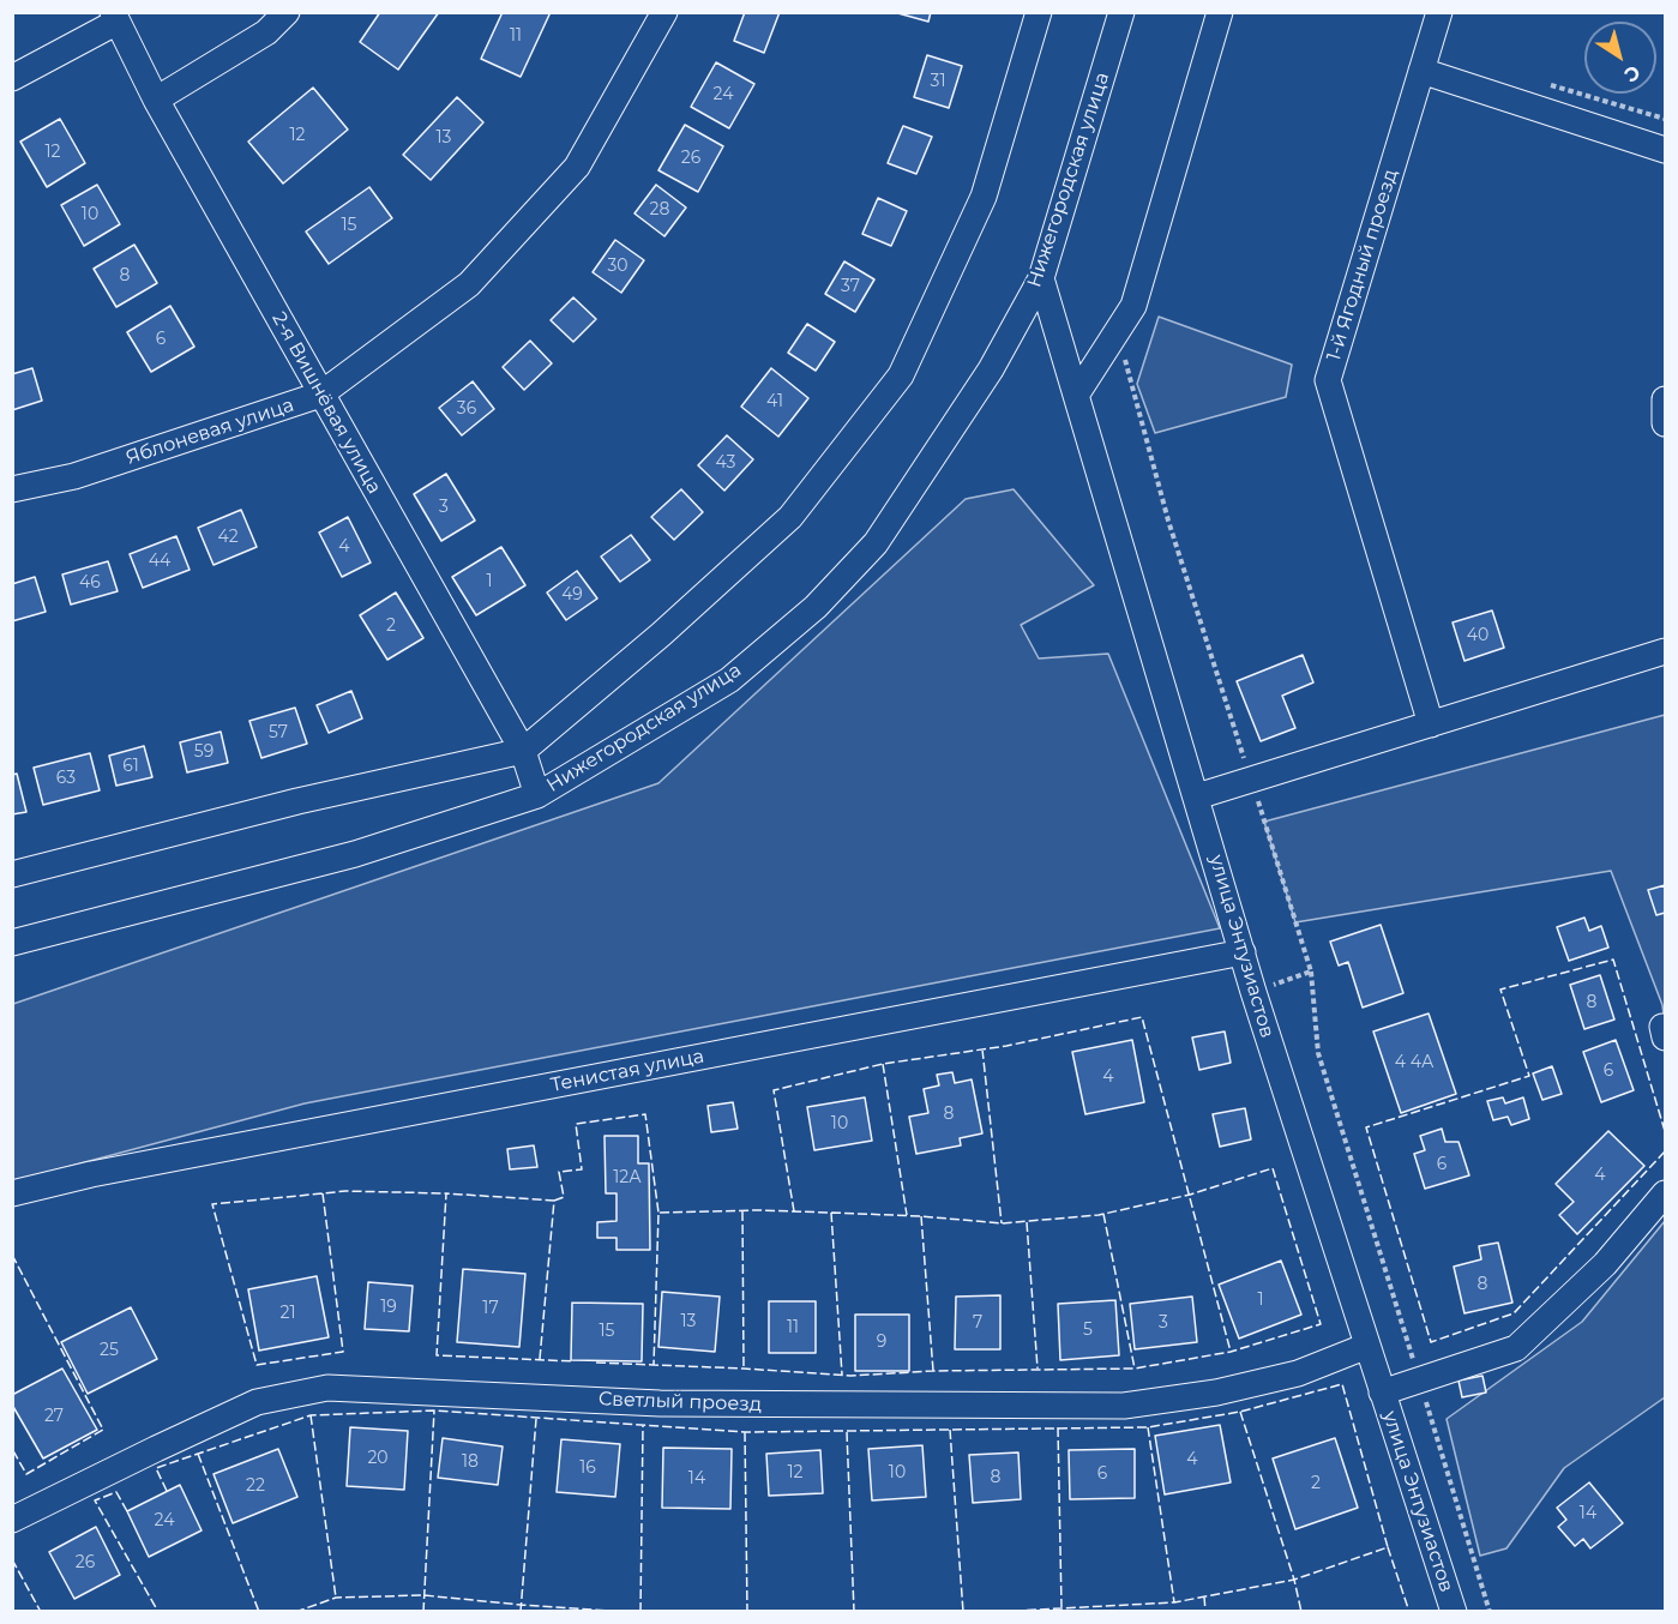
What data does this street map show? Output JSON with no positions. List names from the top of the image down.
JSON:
{
  "streets": {
    "street": [
      "Нижегородская улица",
      "1-й Ягодный проезд",
      "2-я Вишнёвая улица",
      "Яблоневая улица",
      "улица Энтузиастов",
      "Тенистая улица",
      "Светлый проезд"
    ]
  },
  "crossings": [
    ["Нижегородская улица", "2-я Вишнёвая улица"],
    ["Нижегородская улица", "улица Энтузиастов"],
    ["2-я Вишнёвая улица", "Яблоневая улица"],
    ["улица Энтузиастов", "Тенистая улица"],
    ["улица Энтузиастов", "Светлый проезд"]
  ],
  "house_numbers": [
    "11",
    "31",
    "24",
    "12",
    "13",
    "12",
    "26",
    "28",
    "10",
    "15",
    "30",
    "8",
    "37",
    "6",
    "41",
    "36",
    "43",
    "3",
    "42",
    "4",
    "44",
    "1",
    "46",
    "49",
    "2",
    "40",
    "57",
    "59",
    "61",
    "63",
    "8",
    "4 4А",
    "6",
    "4",
    "8",
    "10",
    "6",
    "4",
    "12А",
    "8",
    "1",
    "19",
    "17",
    "21",
    "13",
    "7",
    "3",
    "11",
    "5",
    "15",
    "9",
    "25",
    "27",
    "20",
    "4",
    "18",
    "16",
    "12",
    "10",
    "6",
    "8",
    "14",
    "2",
    "22",
    "14",
    "24",
    "26"
  ],
  "north": "bottom right"
}
